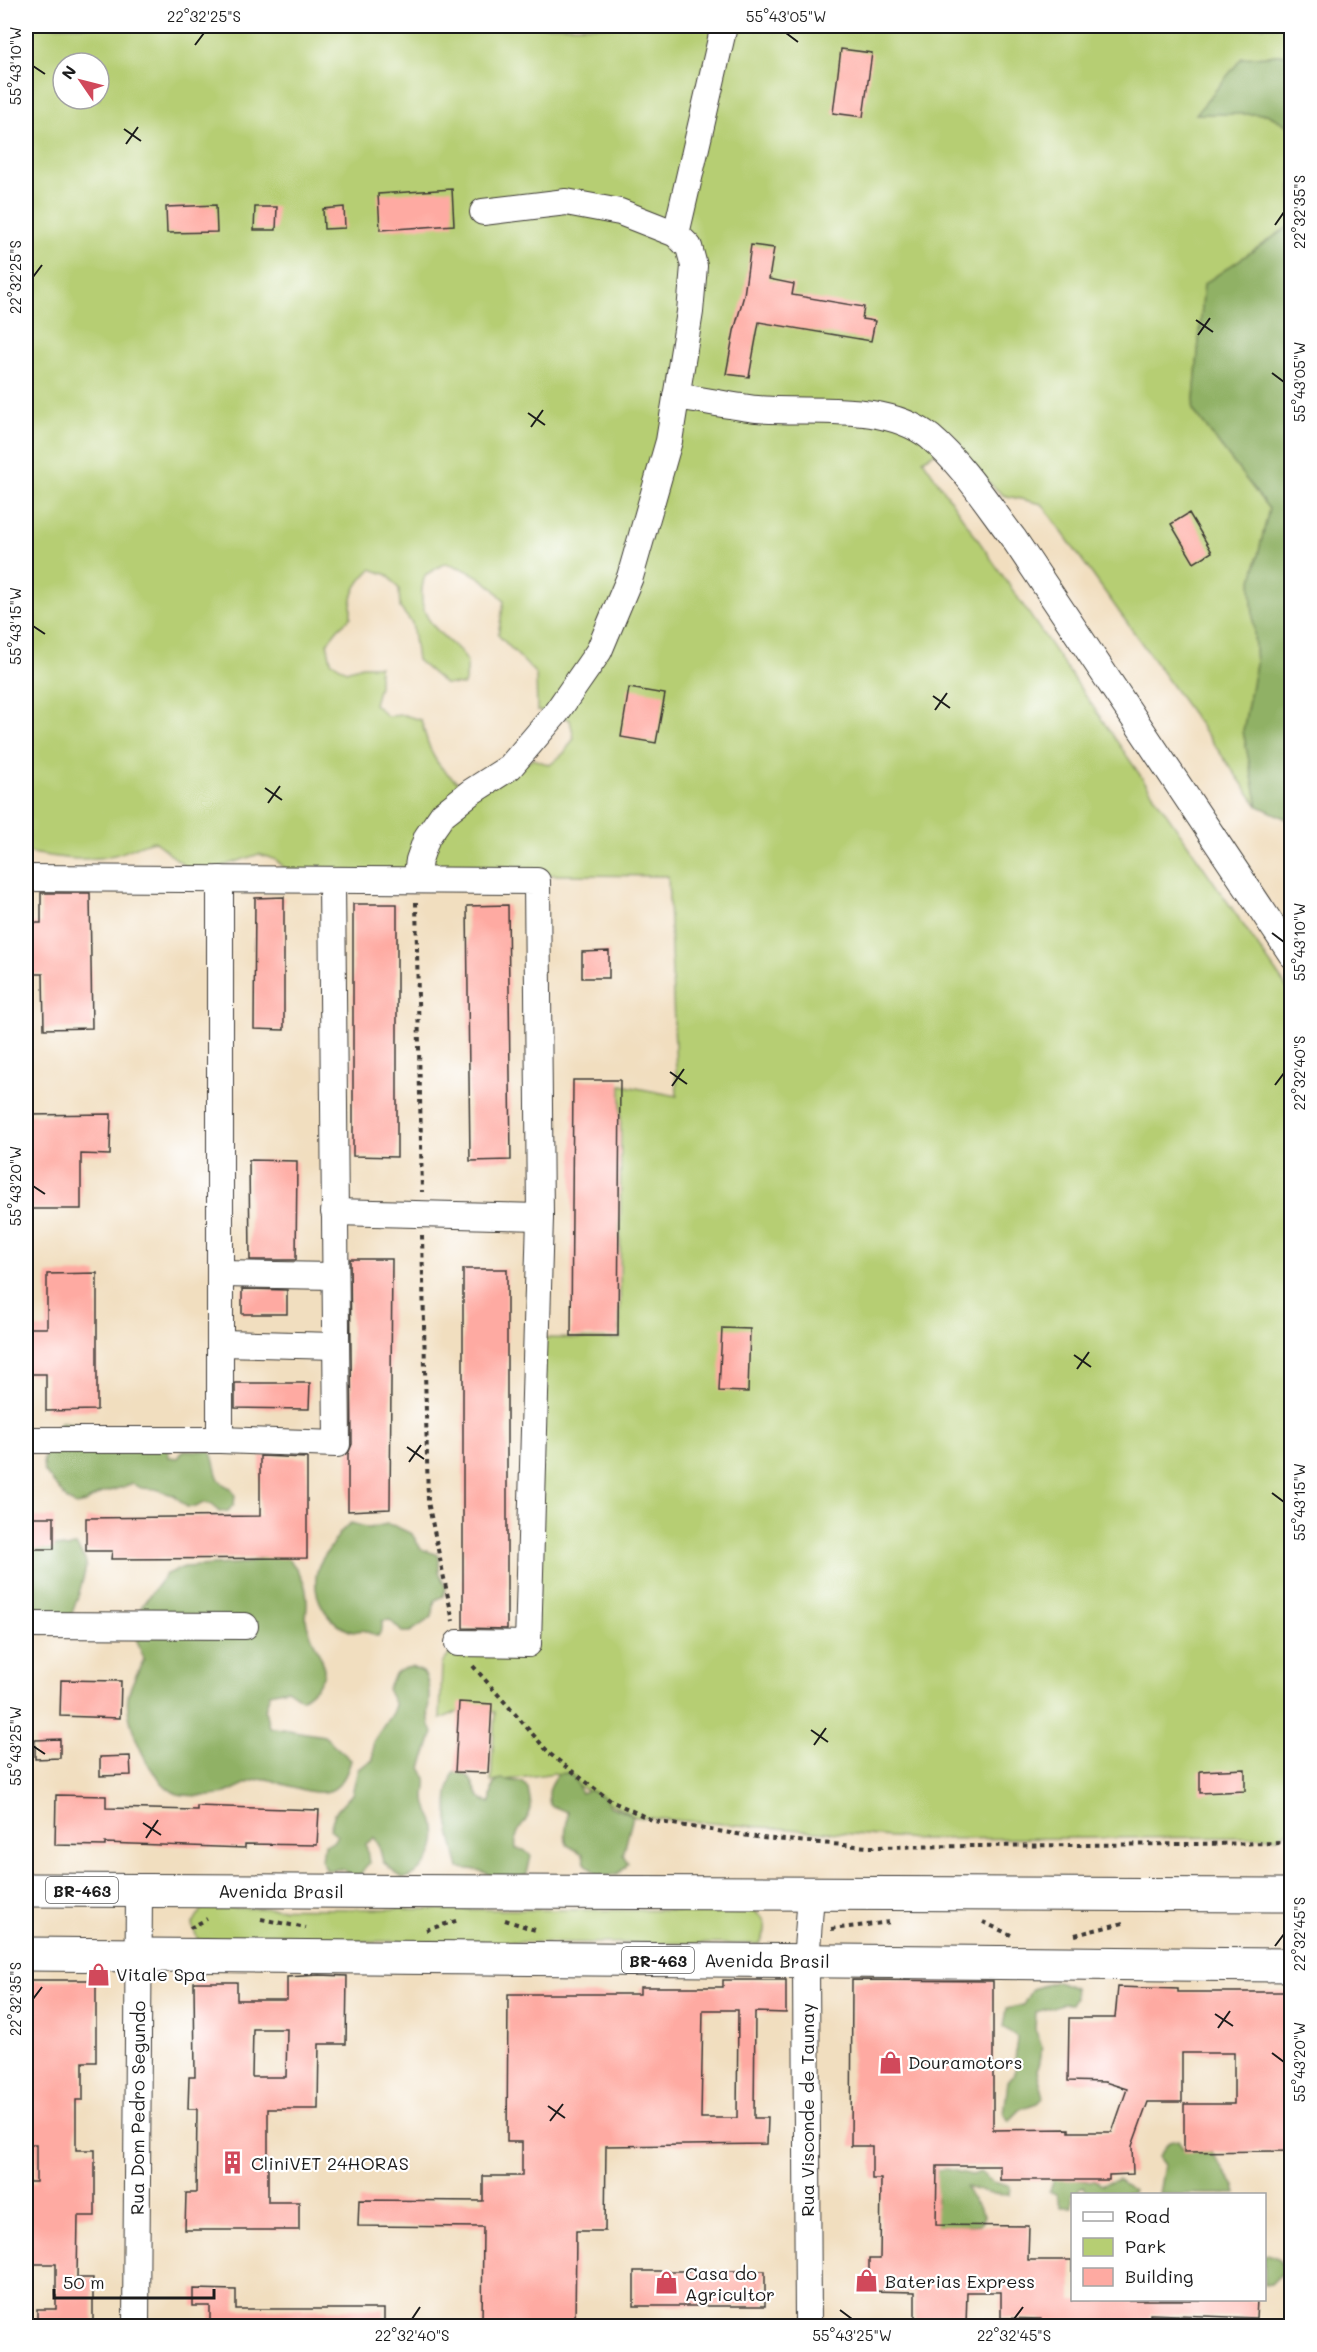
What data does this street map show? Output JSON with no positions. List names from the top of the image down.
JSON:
{
  "streets": {
    "main road": ["BR-463", "Avenida Brasil"],
    "street": ["Rua Dom Pedro Segundo", "Rua Visconde de Taunay"]
  },
  "crossings": [
    ["Avenida Brasil", "Rua Dom Pedro Segundo"],
    ["Avenida Brasil", "Rua Visconde de Taunay"]
  ],
  "places": {
    "shop": [
      "Vitale Spa",
      "Douramotors",
      "Baterias Express",
      "Casa do Agricultor"
    ],
    "building": ["CliniVET 24HORAS"]
  },
  "legend": ["Road", "Park", "Building"],
  "scale_bar": "50 m",
  "north": "top left",
  "coordinates": [
    "22°32'25\"S",
    "55°43'05\"W",
    "55°43'10\"W",
    "22°32'35\"S",
    "55°43'15\"W",
    "22°32'40\"S",
    "55°43'20\"W",
    "55°43'25\"W",
    "22°32'45\"S"
  ]
}
